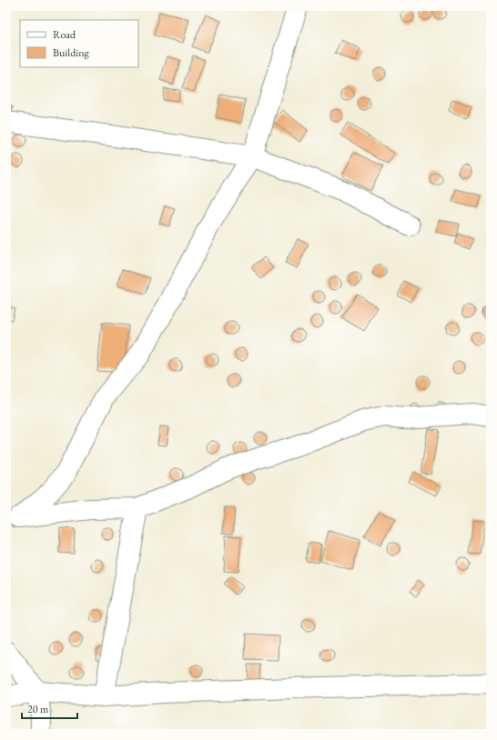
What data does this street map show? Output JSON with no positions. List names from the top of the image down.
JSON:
{
  "legend": ["Road", "Building"],
  "scale_bar": "20 m"
}
